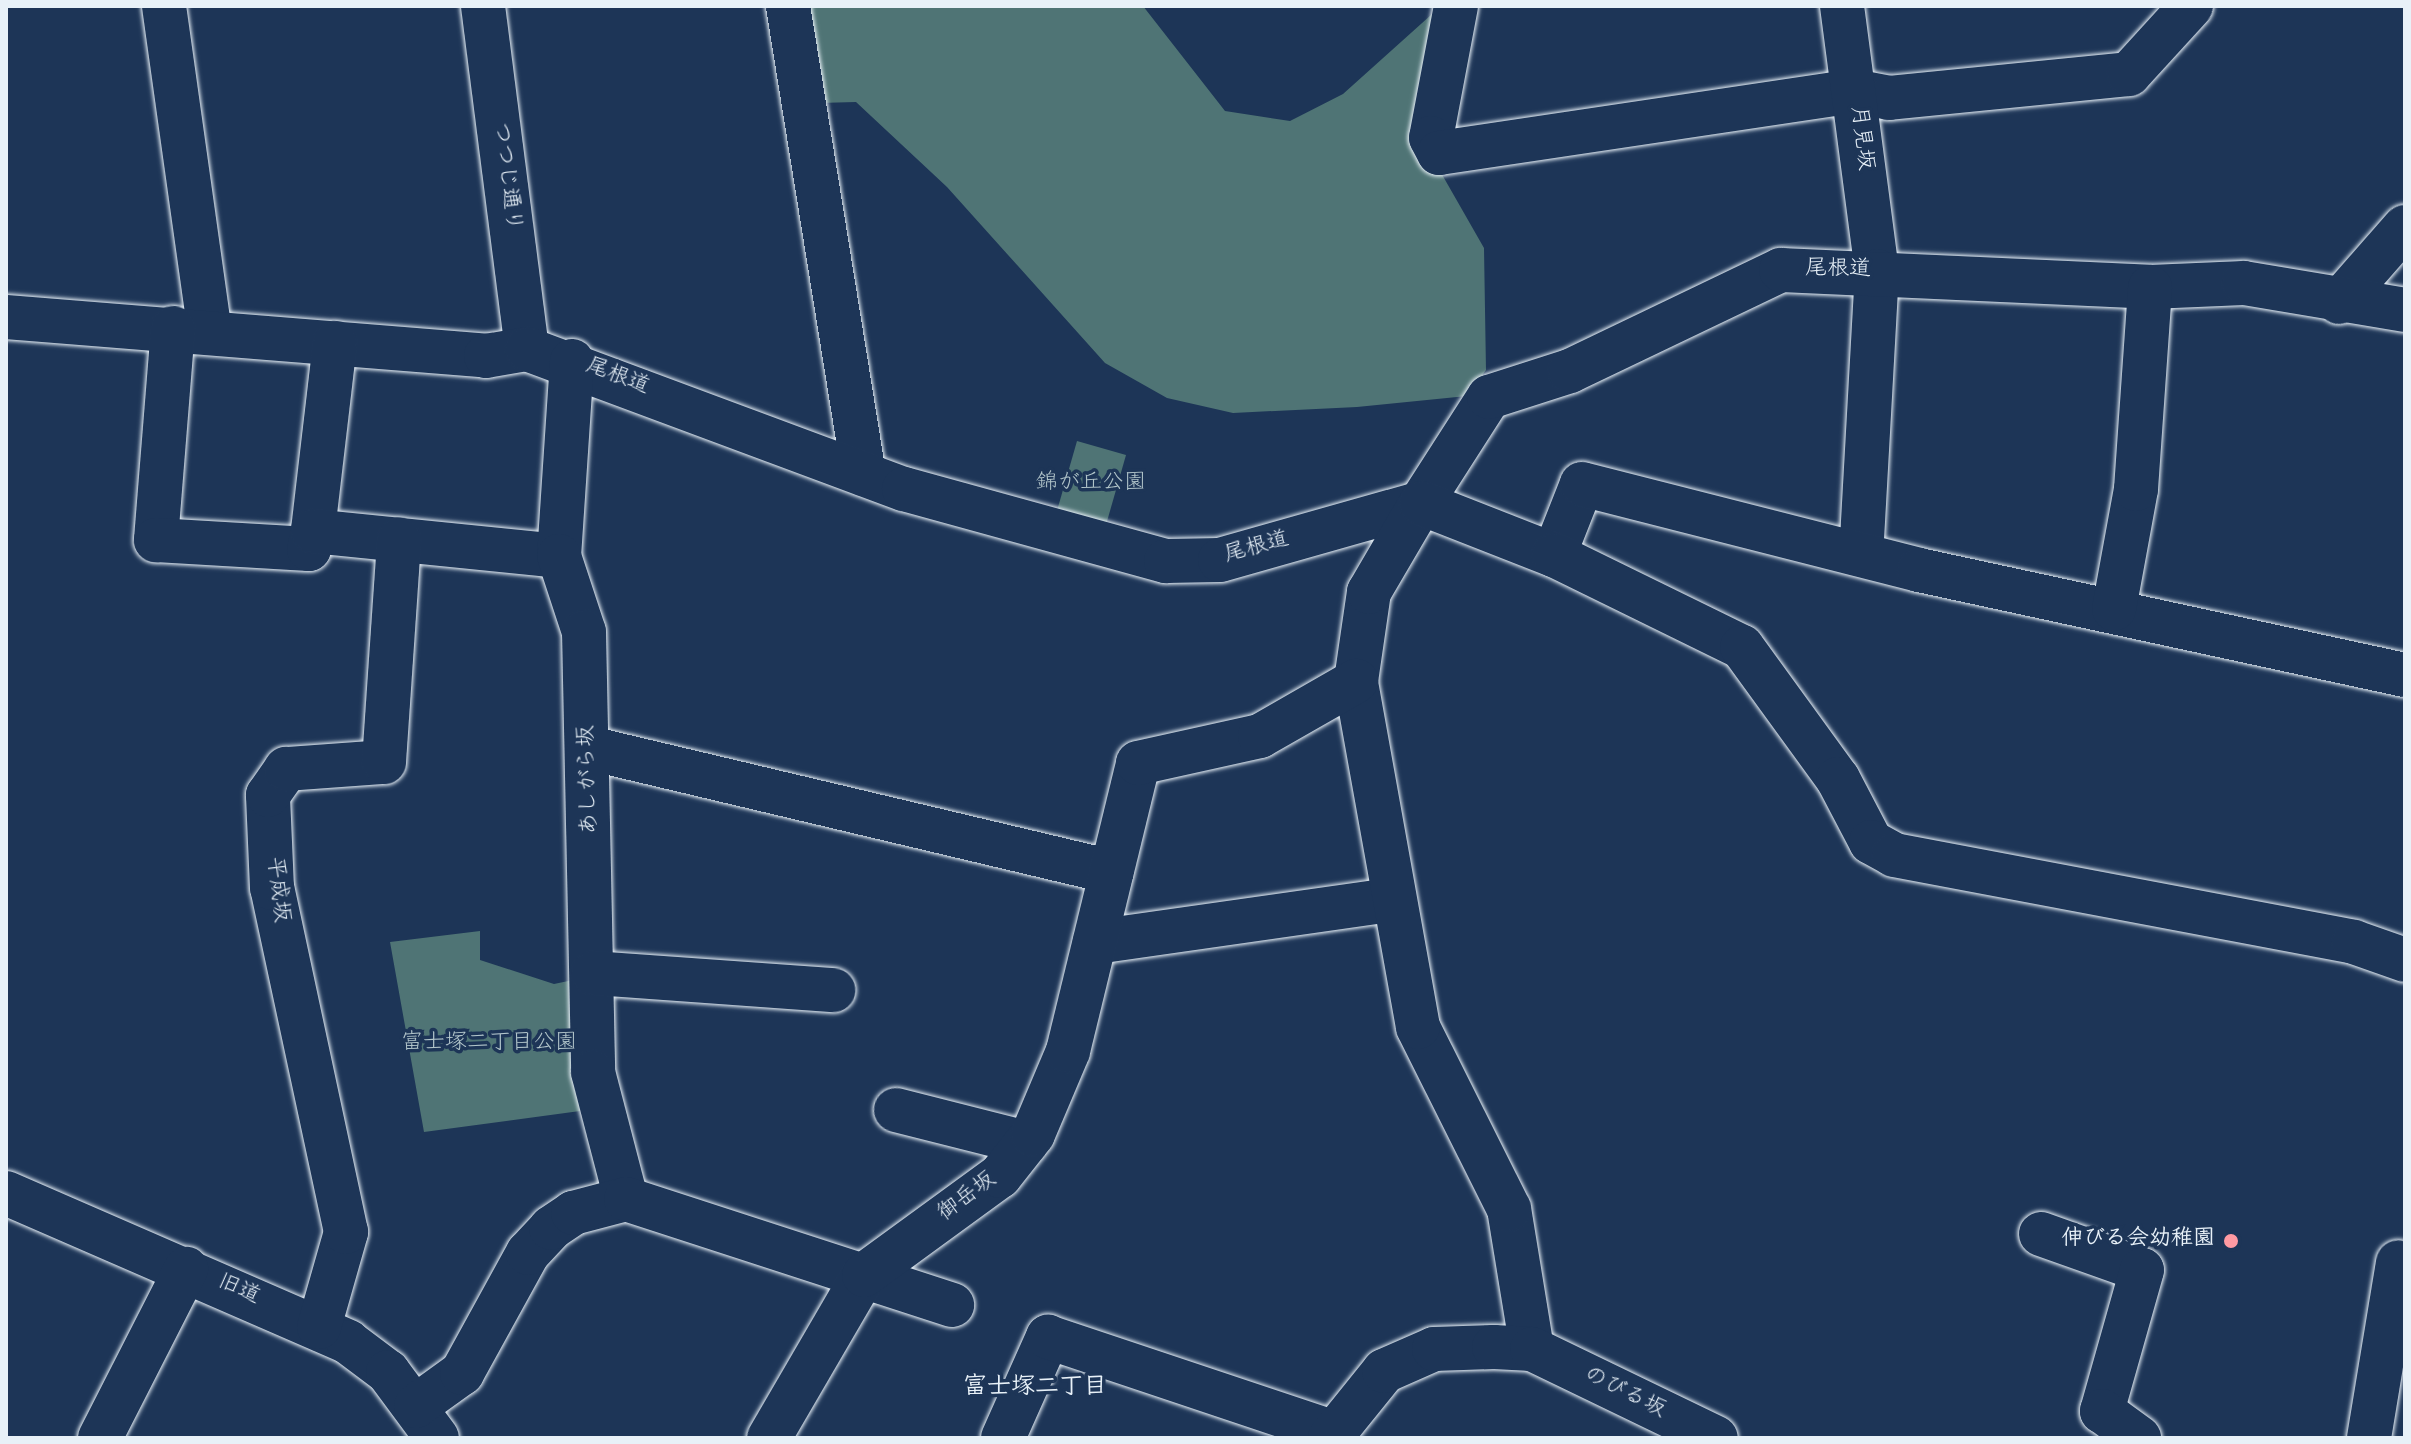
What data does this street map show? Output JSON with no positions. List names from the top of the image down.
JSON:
{
  "streets": {
    "street": [
      "月見坂",
      "つつじ通り",
      "尾根道",
      "あしがら坂",
      "平成坂",
      "御岳坂",
      "旧道",
      "のびる坂"
    ]
  },
  "crossings": [
    ["月見坂", "尾根道"],
    ["つつじ通り", "尾根道"],
    ["尾根道", "あしがら坂"],
    ["平成坂", "旧道"]
  ],
  "districts": ["富士塚二丁目"],
  "parks": ["錦が丘公園", "富士塚二丁目公園"],
  "places": ["伸びる会幼稚園"]
}
